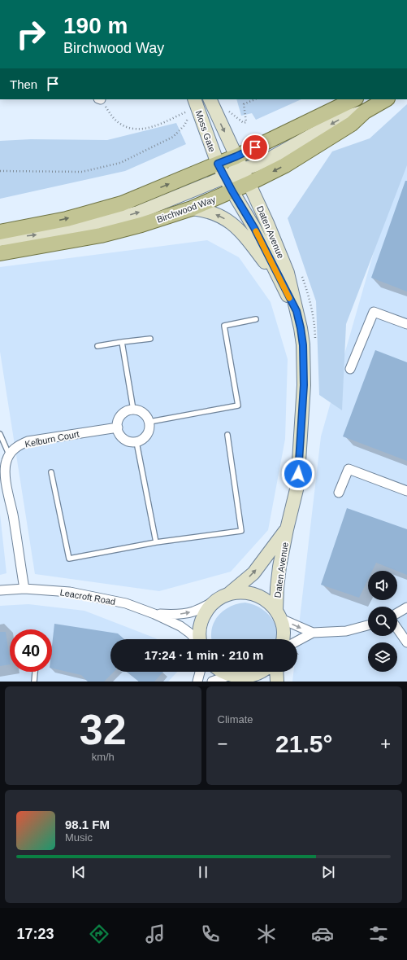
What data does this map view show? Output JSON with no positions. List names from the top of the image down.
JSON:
{
  "streets": {
    "main road": ["Birchwood Way"],
    "street": [
      "Moss Gate",
      "Daten Avenue",
      "Kelburn Court",
      "Leacroft Road"
    ]
  },
  "crossings": [
    ["Moss Gate", "Daten Avenue"],
    ["Birchwood Way", "Daten Avenue"]
  ],
  "page": {
    "turn": ["190 m", "Birchwood Way"],
    "then": "Then",
    "limit": "40",
    "trip": "17:24 · 1 min · 210 m",
    "tile": [
      ["32", "km/h"],
      "Climate"
    ],
    "heat": ["−", "21.5°", "+"],
    "song": ["98.1 FM", "Music"],
    "tabs": "17:23"
  }
}
